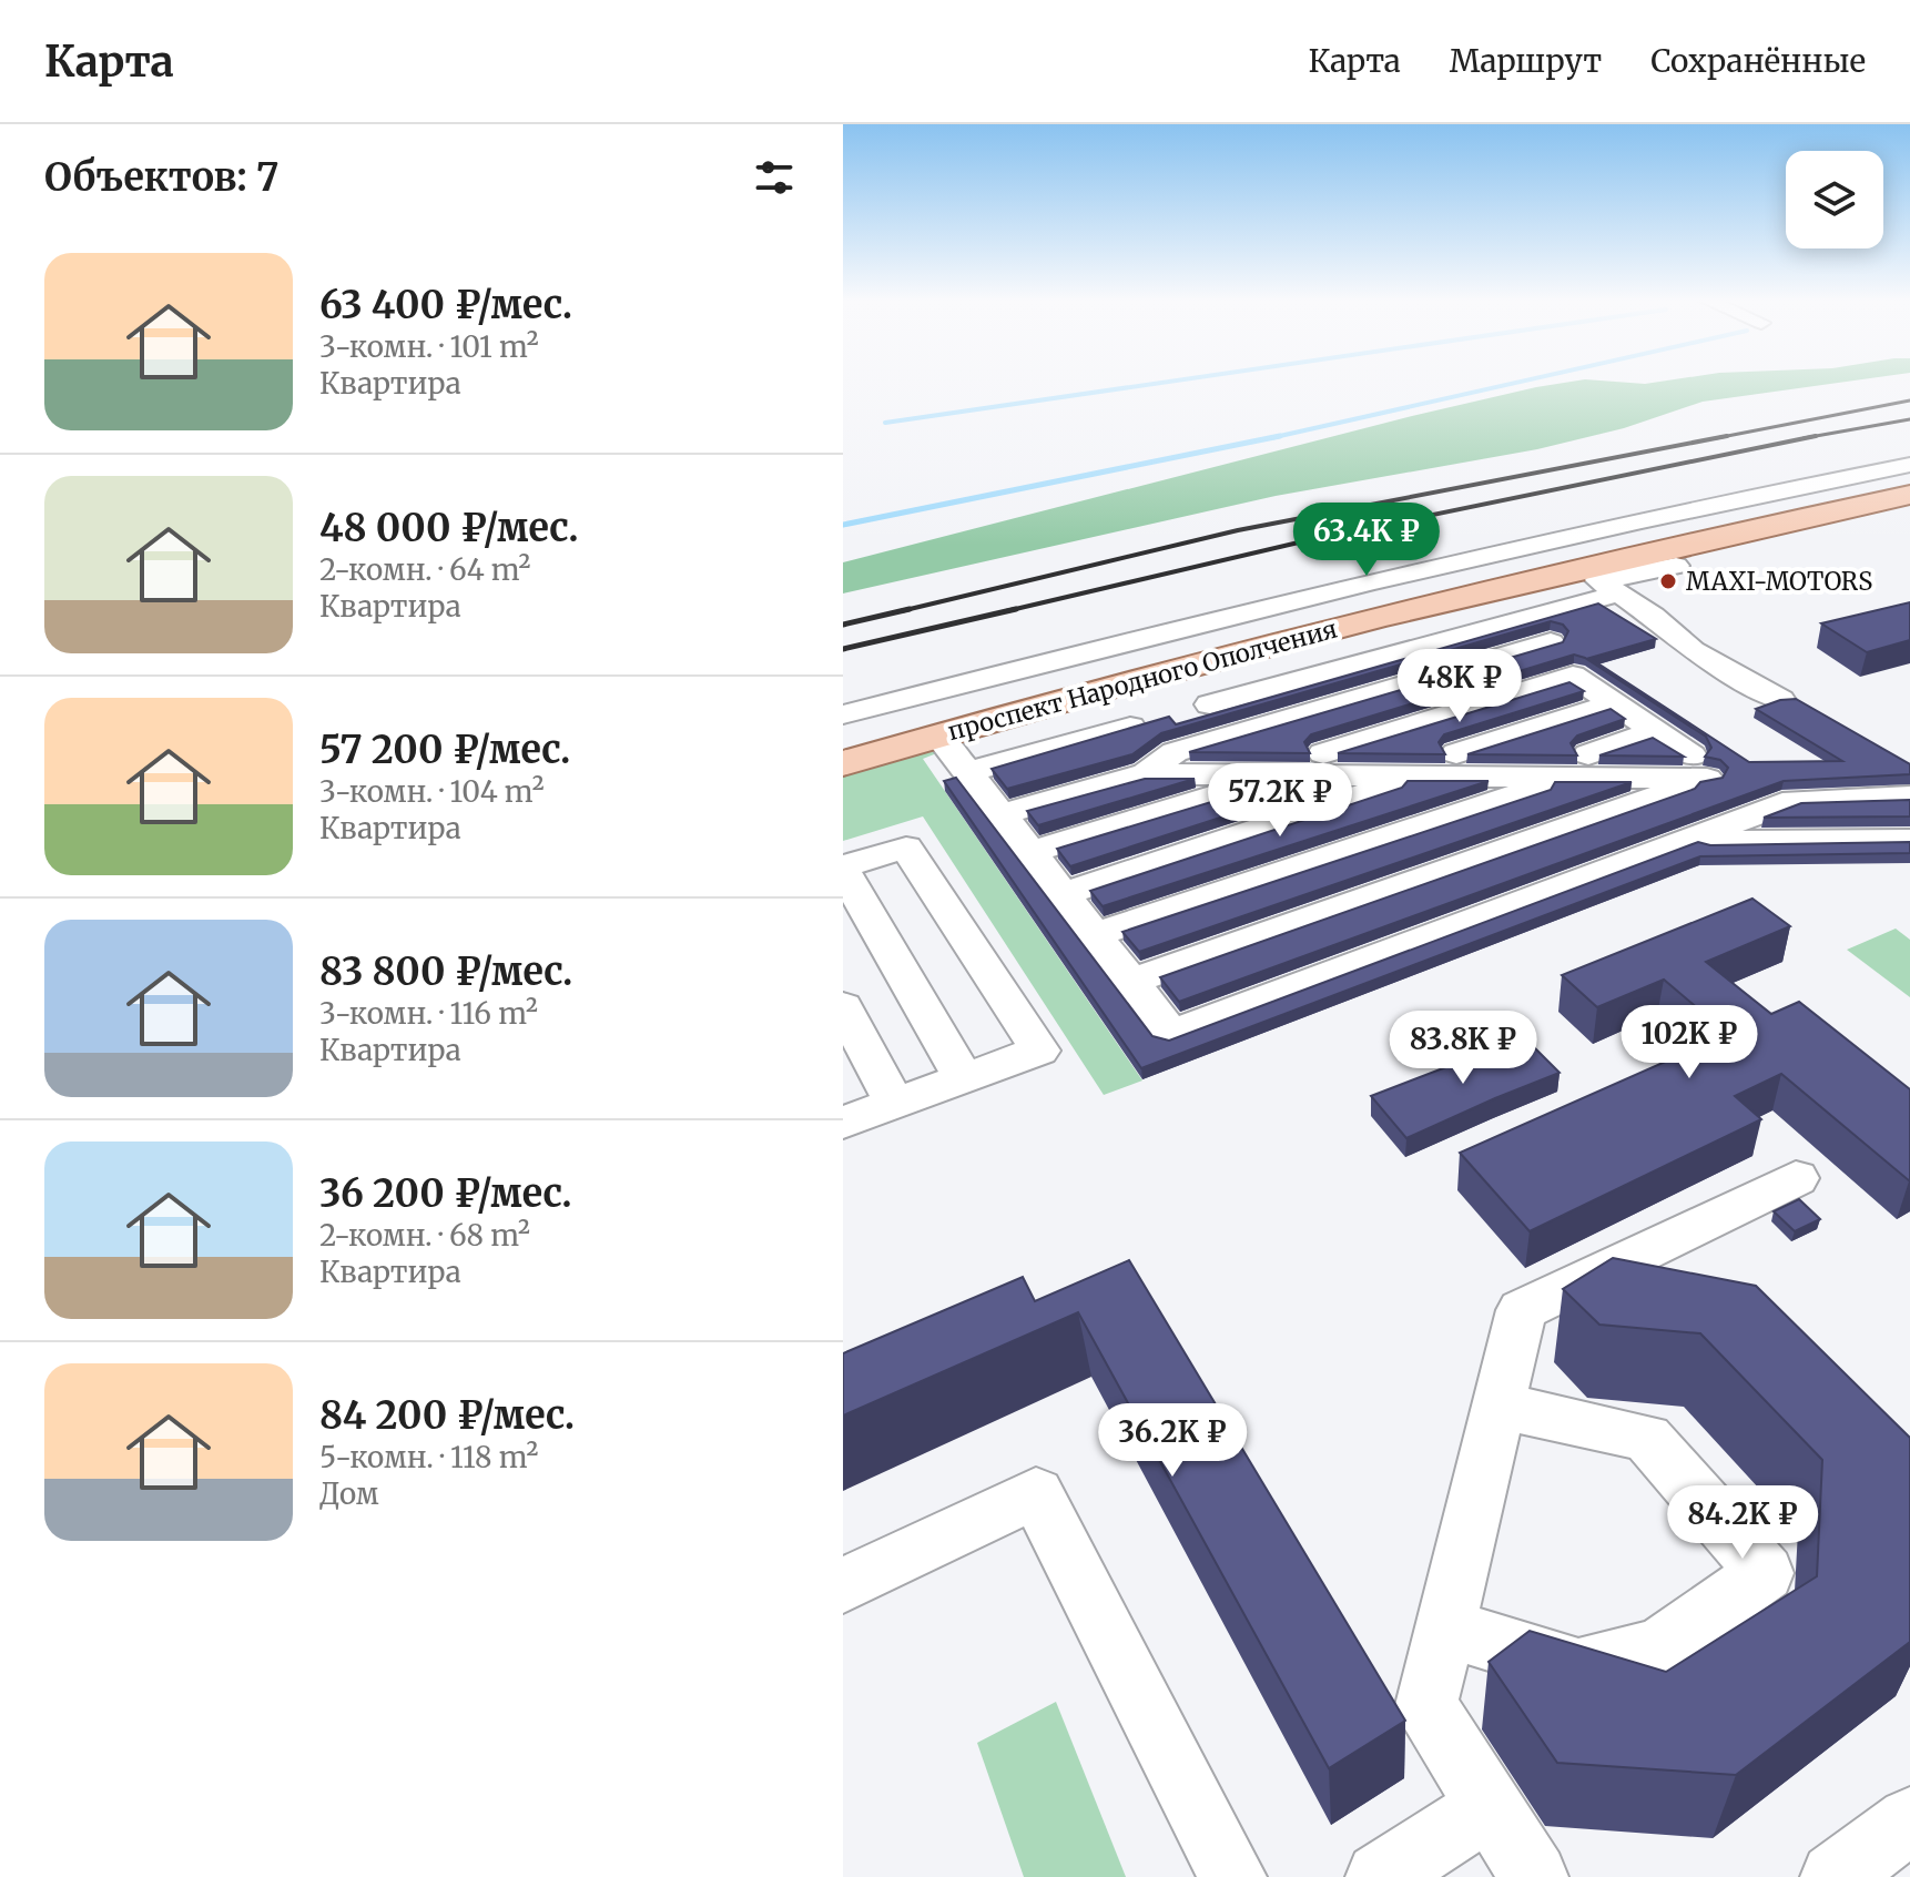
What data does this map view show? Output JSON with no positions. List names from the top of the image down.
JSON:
{
  "streets": {
    "main road": ["проспект Народного Ополчения"]
  },
  "places": ["MAXI-MOTORS"],
  "page": {
    "header": "Карта",
    "nav": ["Карта", "Маршрут", "Сохранённые"],
    "heading": "Объектов: 7",
    "list": [
      {
        "name": "63 400 ₽/мес.",
        "note": "3-комн. · 101 m² · Квартира"
      },
      {
        "name": "48 000 ₽/мес.",
        "note": "2-комн. · 64 m² · Квартира"
      },
      {
        "name": "57 200 ₽/мес.",
        "note": "3-комн. · 104 m² · Квартира"
      },
      {
        "name": "83 800 ₽/мес.",
        "note": "3-комн. · 116 m² · Квартира"
      },
      {
        "name": "36 200 ₽/мес.",
        "note": "2-комн. · 68 m² · Квартира"
      },
      {
        "name": "84 200 ₽/мес.",
        "note": "5-комн. · 118 m² · Дом"
      }
    ],
    "price": [
      "63.4K ₽",
      "48K ₽",
      "57.2K ₽",
      "102K ₽",
      "83.8K ₽",
      "36.2K ₽",
      "84.2K ₽"
    ]
  }
}
